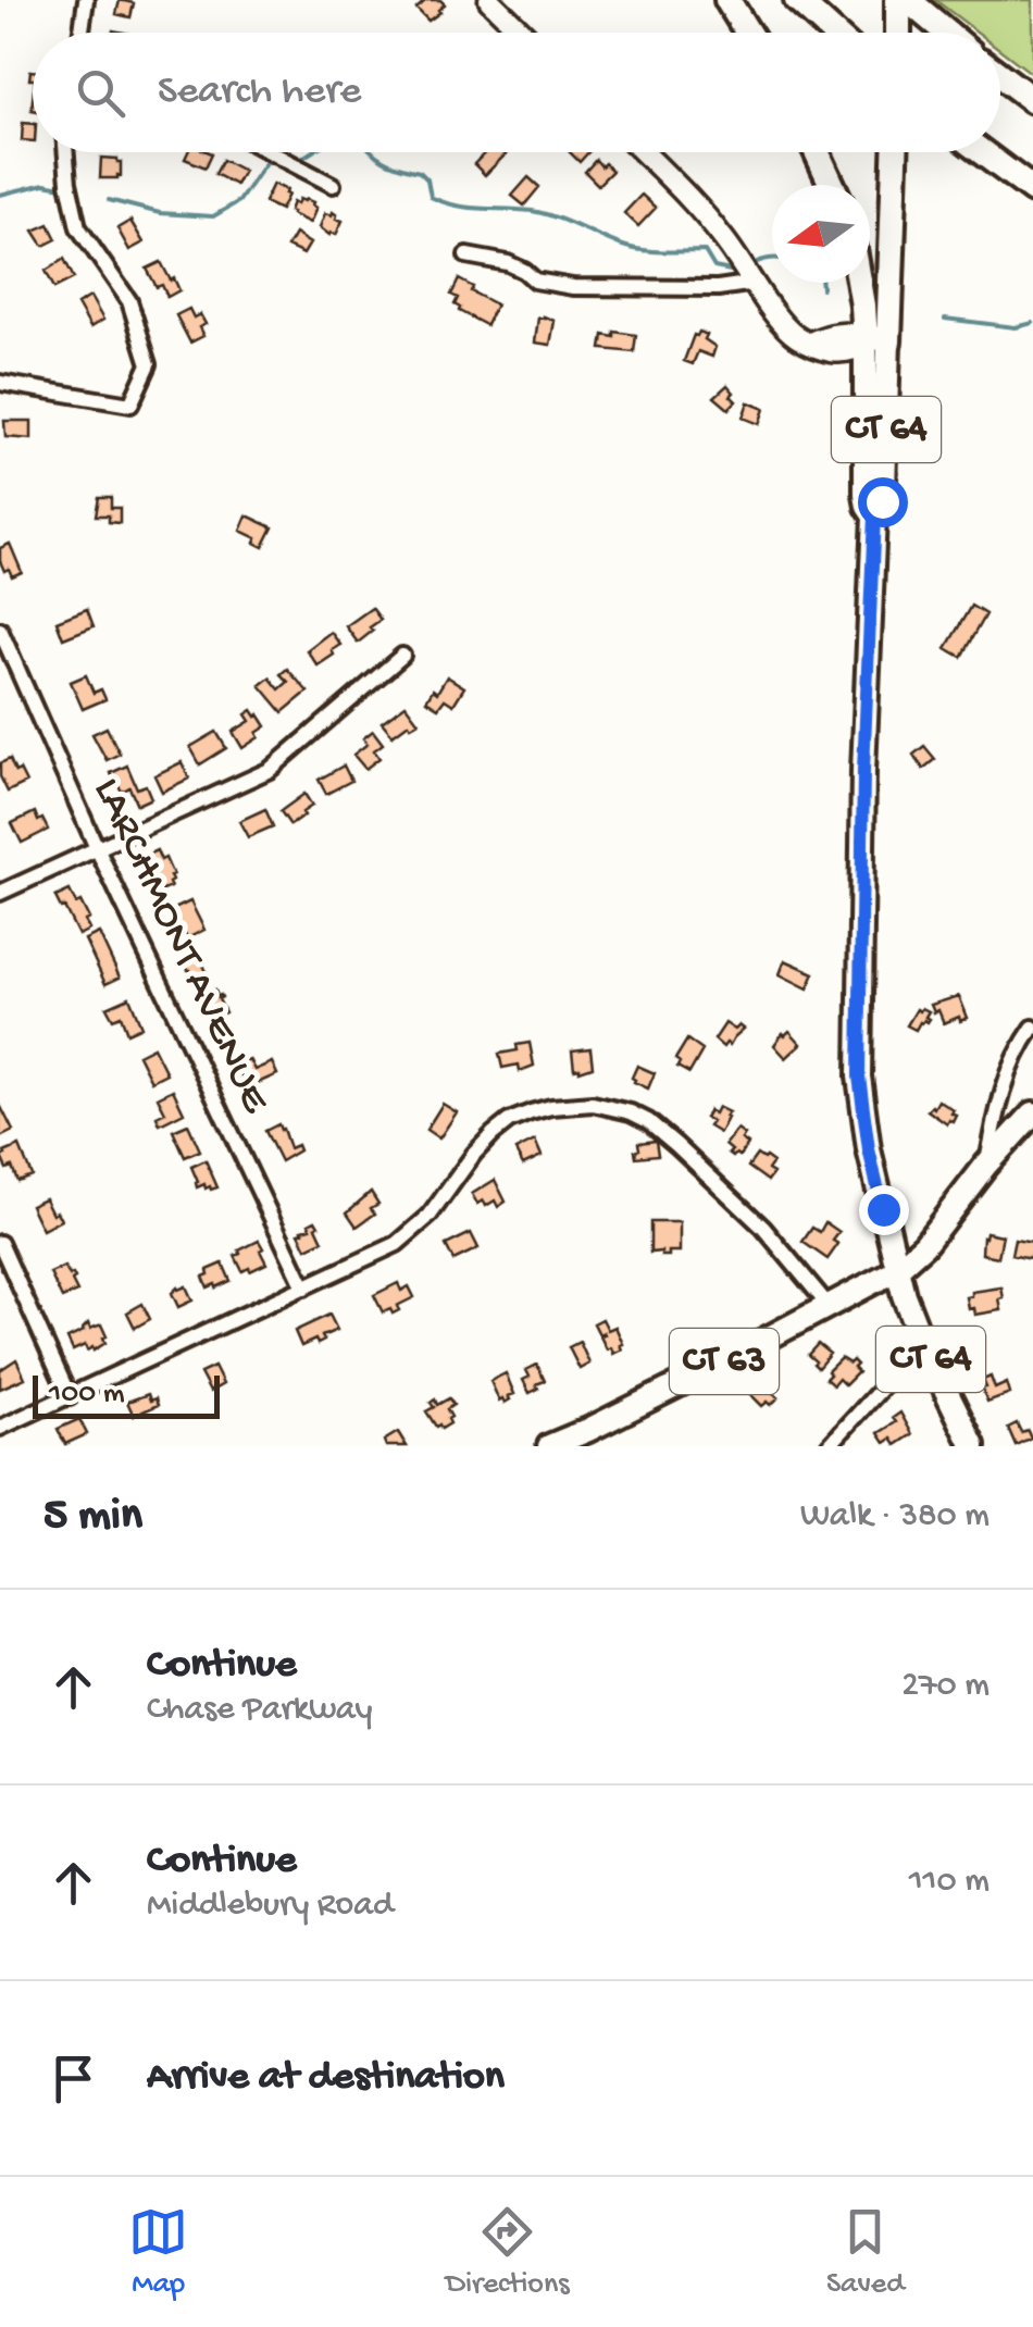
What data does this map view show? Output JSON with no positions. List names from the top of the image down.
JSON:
{
  "streets": {
    "highway": ["CT 64"],
    "main road": ["CT 63"],
    "street": ["LARCHMONT AVENUE"]
  },
  "crossings": [
    ["CT 64", "CT 63"]
  ],
  "scale_bar": "100 m",
  "north": "left",
  "page": {
    "search": "Search here",
    "scale": "100 m",
    "heading": ["5 min", "Walk · 380 m"],
    "list": [
      ["Continue", "Chase Parkway", "270 m"],
      ["Continue", "Middlebury Road", "110 m"],
      "Arrive at destination"
    ],
    "nav": ["Map", "Directions", "Saved"]
  }
}
